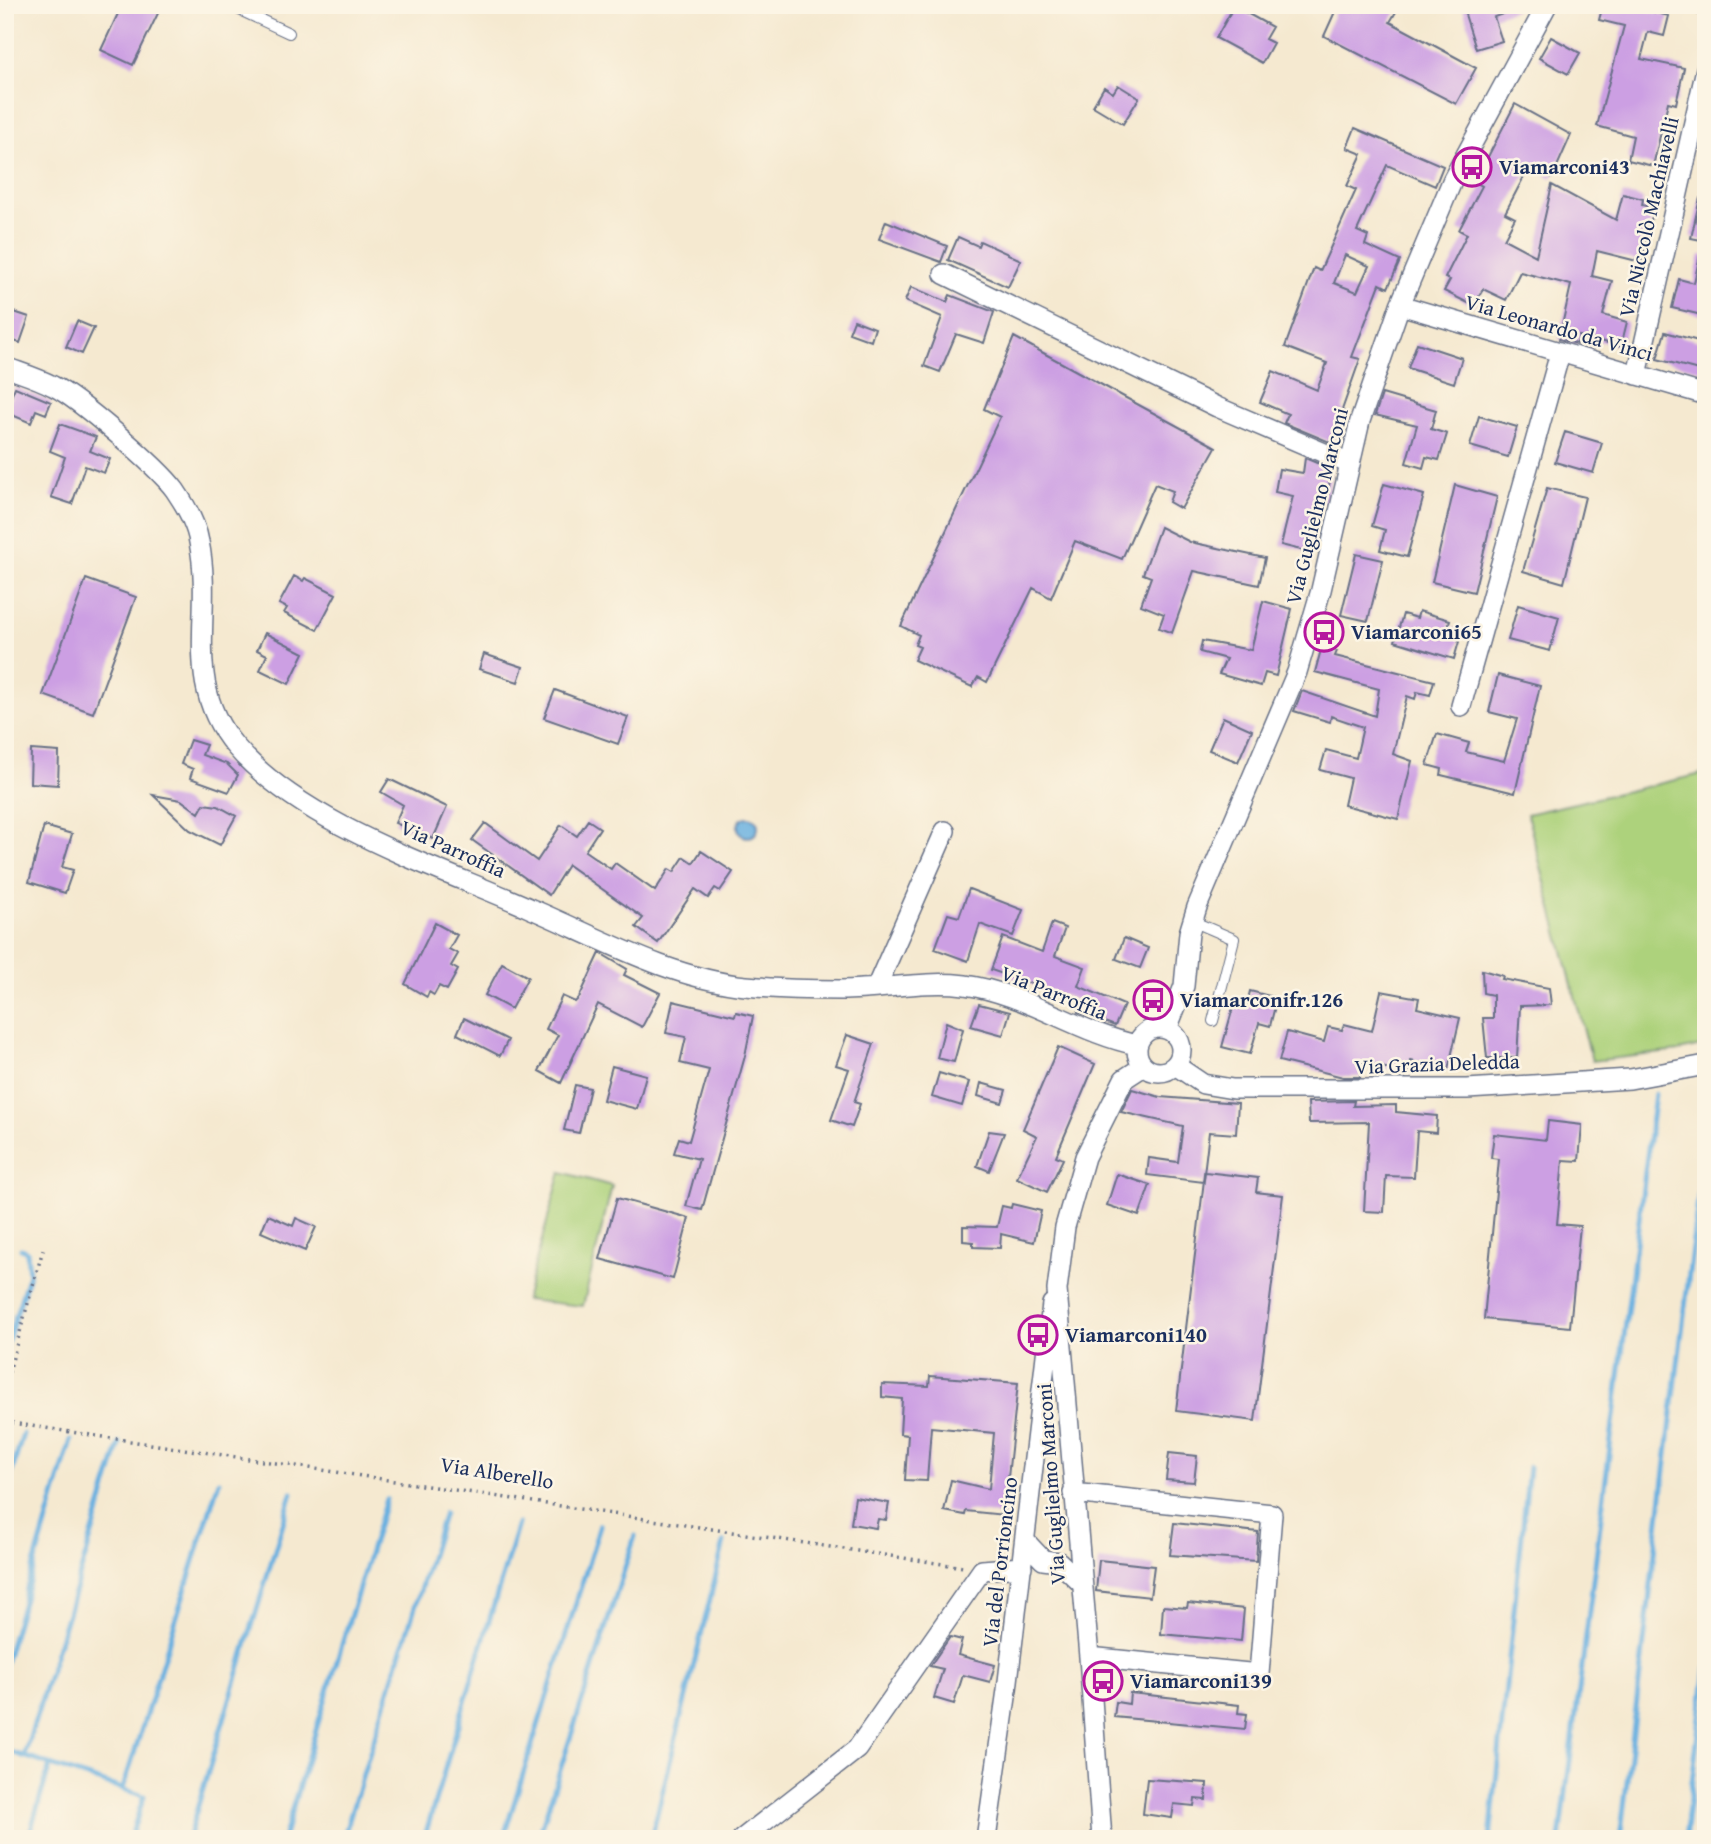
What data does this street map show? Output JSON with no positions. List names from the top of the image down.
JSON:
{
  "streets": {
    "street": [
      "Via Niccolò Machiavelli",
      "Via Leonardo da Vinci",
      "Via Guglielmo Marconi",
      "Via Parroffia",
      "Via Grazia Deledda",
      "Via del Porrioncino"
    ],
    "path": ["Via Alberello"]
  },
  "crossings": [
    ["Via Niccolò Machiavelli", "Via Leonardo da Vinci"],
    ["Via Leonardo da Vinci", "Via Guglielmo Marconi"],
    ["Via Guglielmo Marconi", "Via Parroffia"],
    ["Via Guglielmo Marconi", "Via Grazia Deledda"],
    ["Via Guglielmo Marconi", "Via del Porrioncino"],
    ["Via Parroffia", "Via Grazia Deledda"]
  ],
  "places": {
    "bus stop": [
      "Viamarconi43",
      "Viamarconi65",
      "Viamarconifr.126",
      "Viamarconi140",
      "Viamarconi139"
    ]
  }
}
